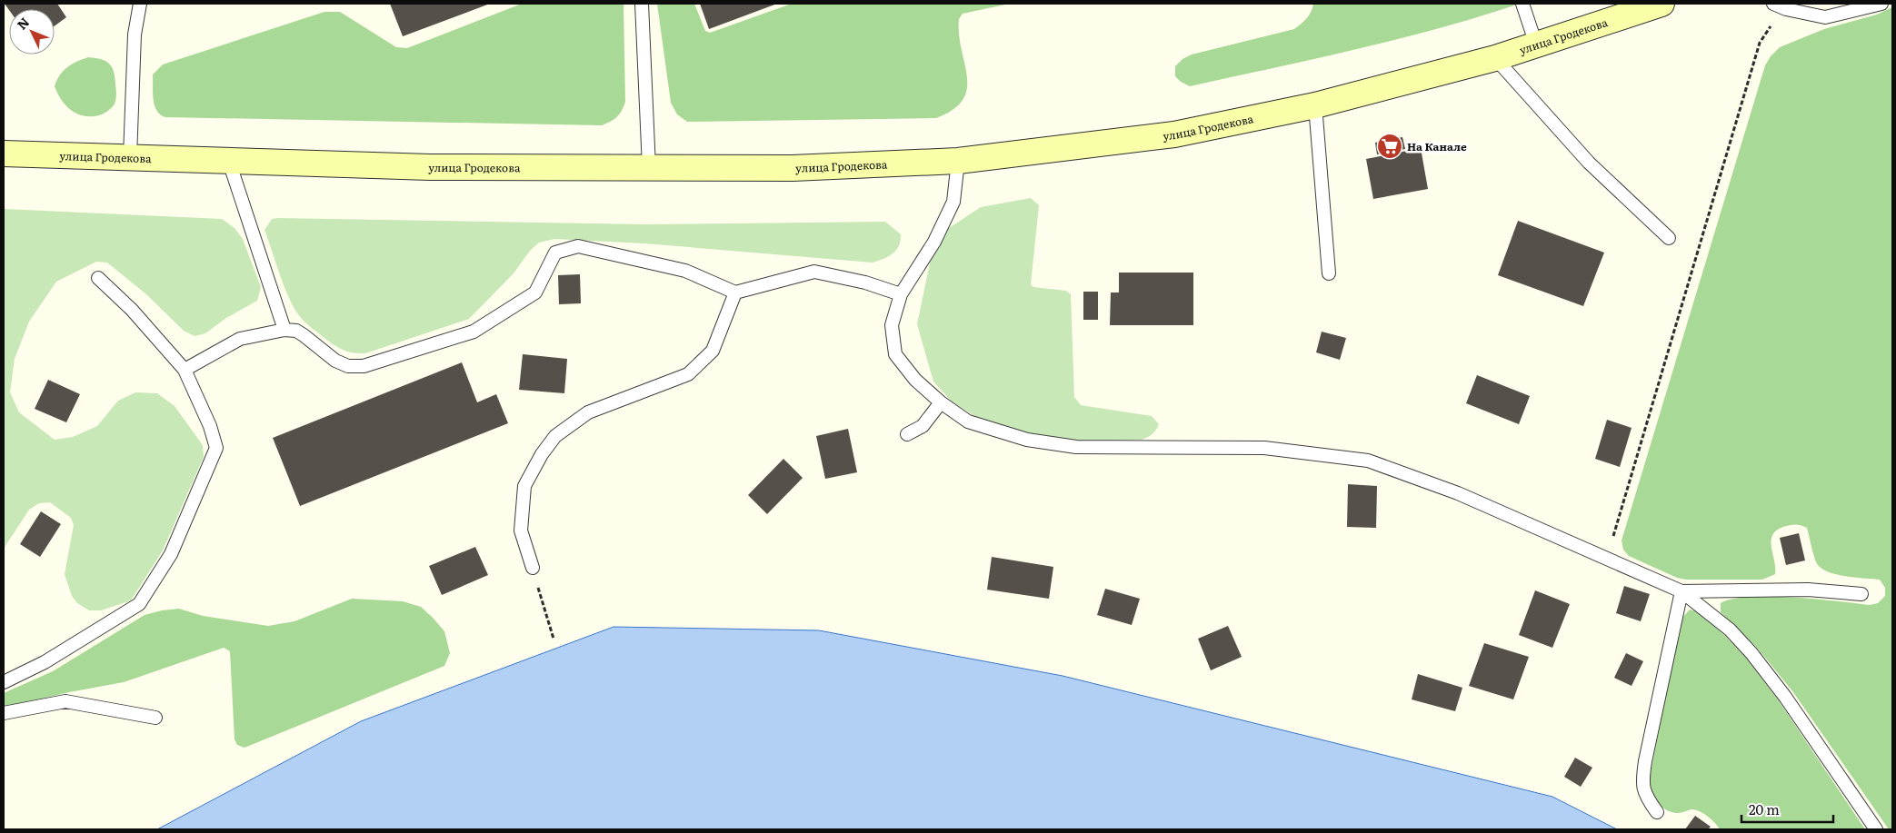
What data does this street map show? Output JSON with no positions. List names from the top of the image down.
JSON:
{
  "streets": {
    "main road": ["улица Гродекова"]
  },
  "places": {
    "supermarket": ["На Канале"]
  },
  "scale_bar": "20 m",
  "north": "top left"
}
